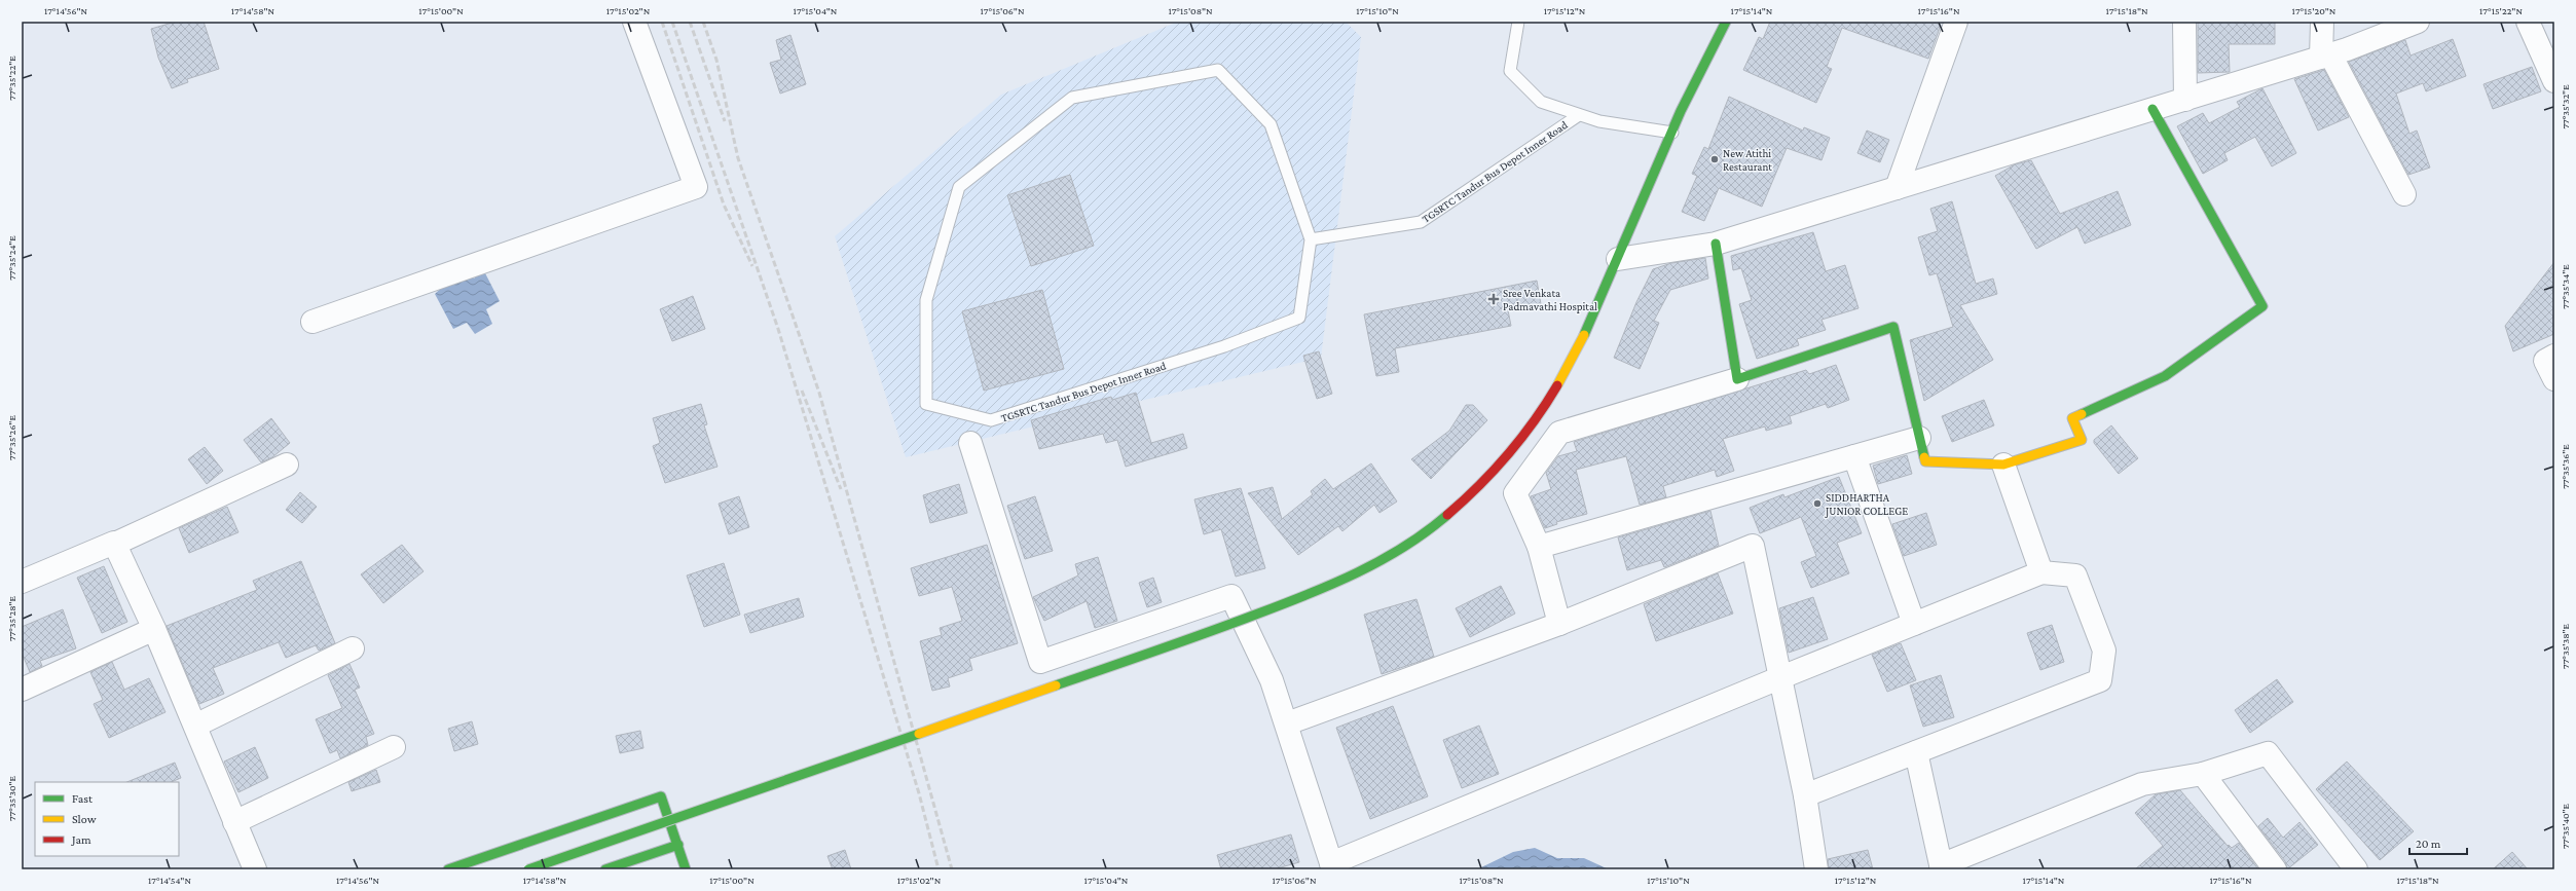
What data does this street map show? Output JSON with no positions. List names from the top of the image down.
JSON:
{
  "streets": {
    "lane": ["TGSRTC Tandur Bus Depot Inner Road"]
  },
  "places": {
    "other": ["New Atithi Restaurant", "SIDDHARTHA JUNIOR COLLEGE"],
    "health": ["Sree Venkata Padmavathi Hospital"]
  },
  "legend": ["Fast", "Slow", "Jam"],
  "scale_bar": "20 m",
  "coordinates": [
    "17°14'56\"N",
    "17°14'58\"N",
    "17°15'00\"N",
    "17°15'02\"N",
    "17°15'04\"N",
    "17°15'06\"N",
    "17°15'08\"N",
    "17°15'10\"N",
    "17°15'12\"N",
    "17°15'14\"N",
    "17°15'16\"N",
    "17°15'18\"N",
    "17°15'20\"N",
    "17°15'22\"N",
    "77°35'22\"E",
    "77°35'32\"E",
    "77°35'24\"E",
    "77°35'34\"E",
    "77°35'26\"E",
    "77°35'36\"E",
    "77°35'28\"E",
    "77°35'38\"E",
    "77°35'30\"E",
    "77°35'40\"E",
    "17°14'54\"N"
  ]
}
